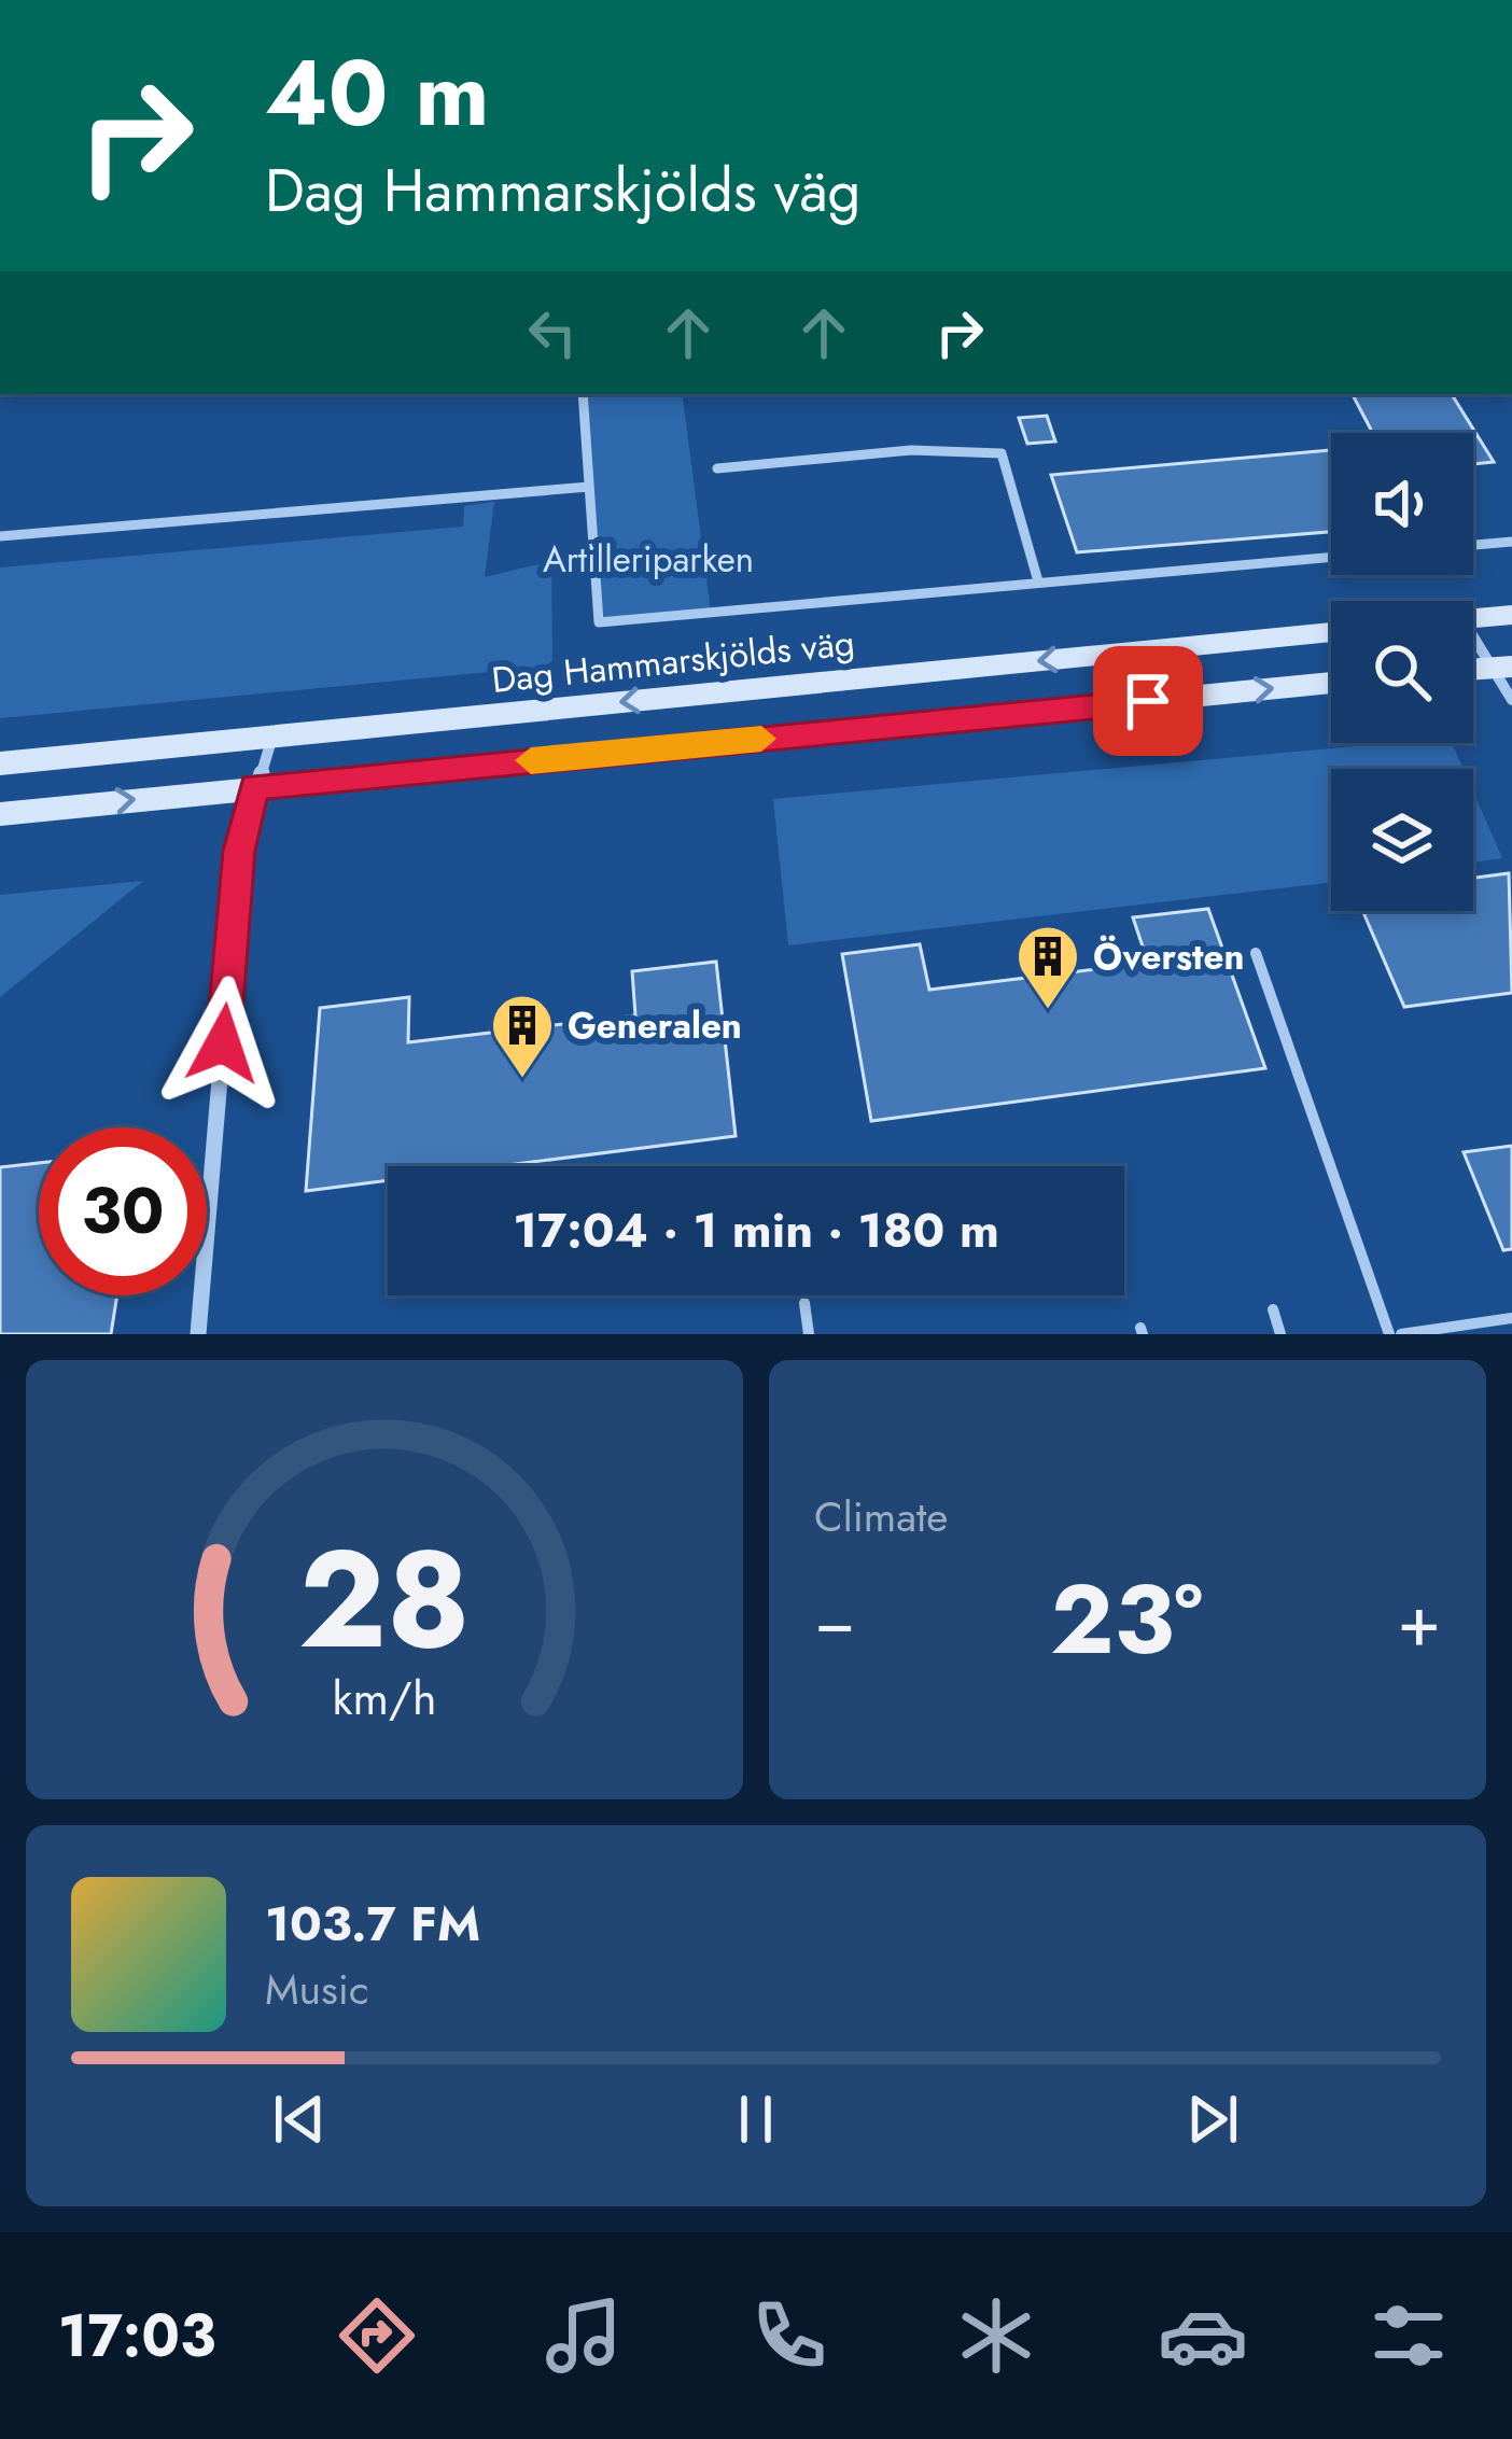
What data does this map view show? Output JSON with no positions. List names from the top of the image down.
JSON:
{
  "streets": {
    "main road": ["Dag Hammarskjölds väg"]
  },
  "parks": ["Artilleriparken"],
  "places": {
    "building": ["Översten", "Generalen"]
  },
  "page": {
    "turn": ["40 m", "Dag Hammarskjölds väg"],
    "limit": "30",
    "trip": "17:04 · 1 min · 180 m",
    "tile": "Climate",
    "heat": ["−", "23°", "+"],
    "song": ["103.7 FM", "Music"],
    "tabs": "17:03",
    "gauge": ["28", "km/h"]
  }
}
